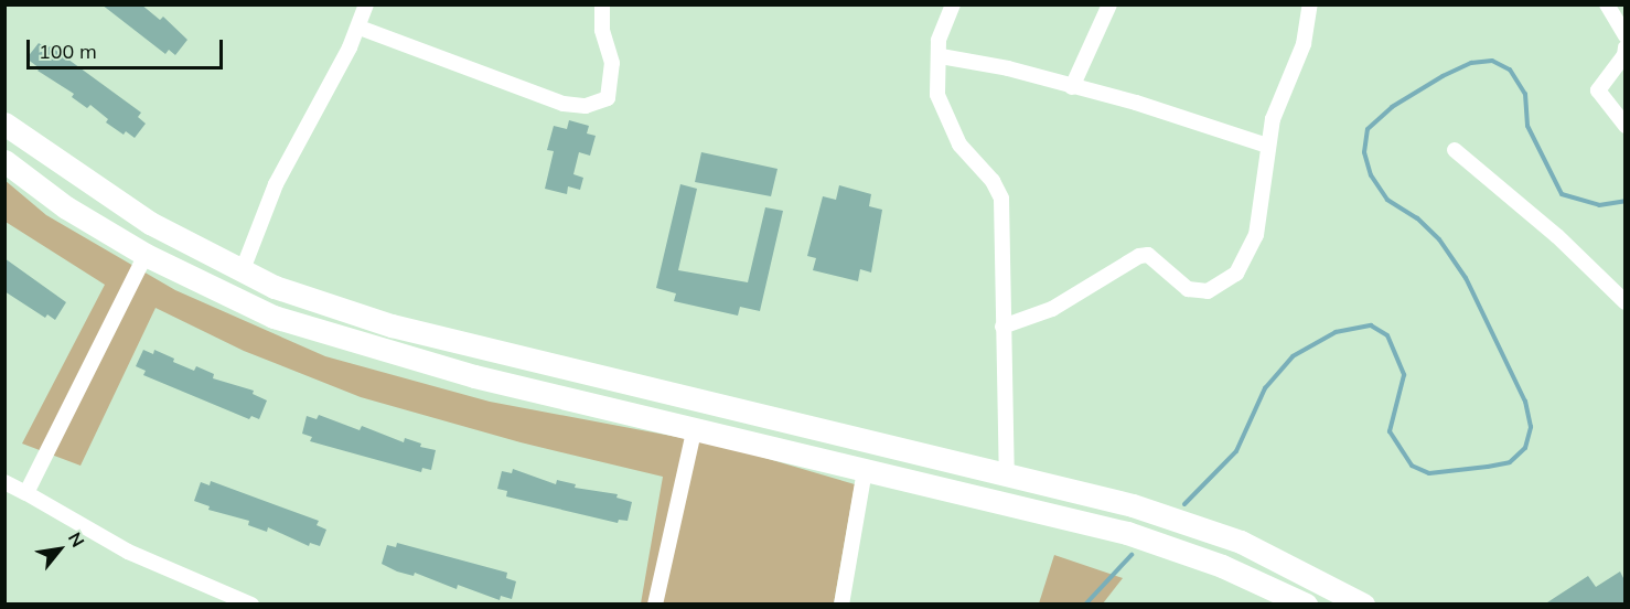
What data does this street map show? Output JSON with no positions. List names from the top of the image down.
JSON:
{
  "scale_bar": "100 m",
  "north": "top right"
}
